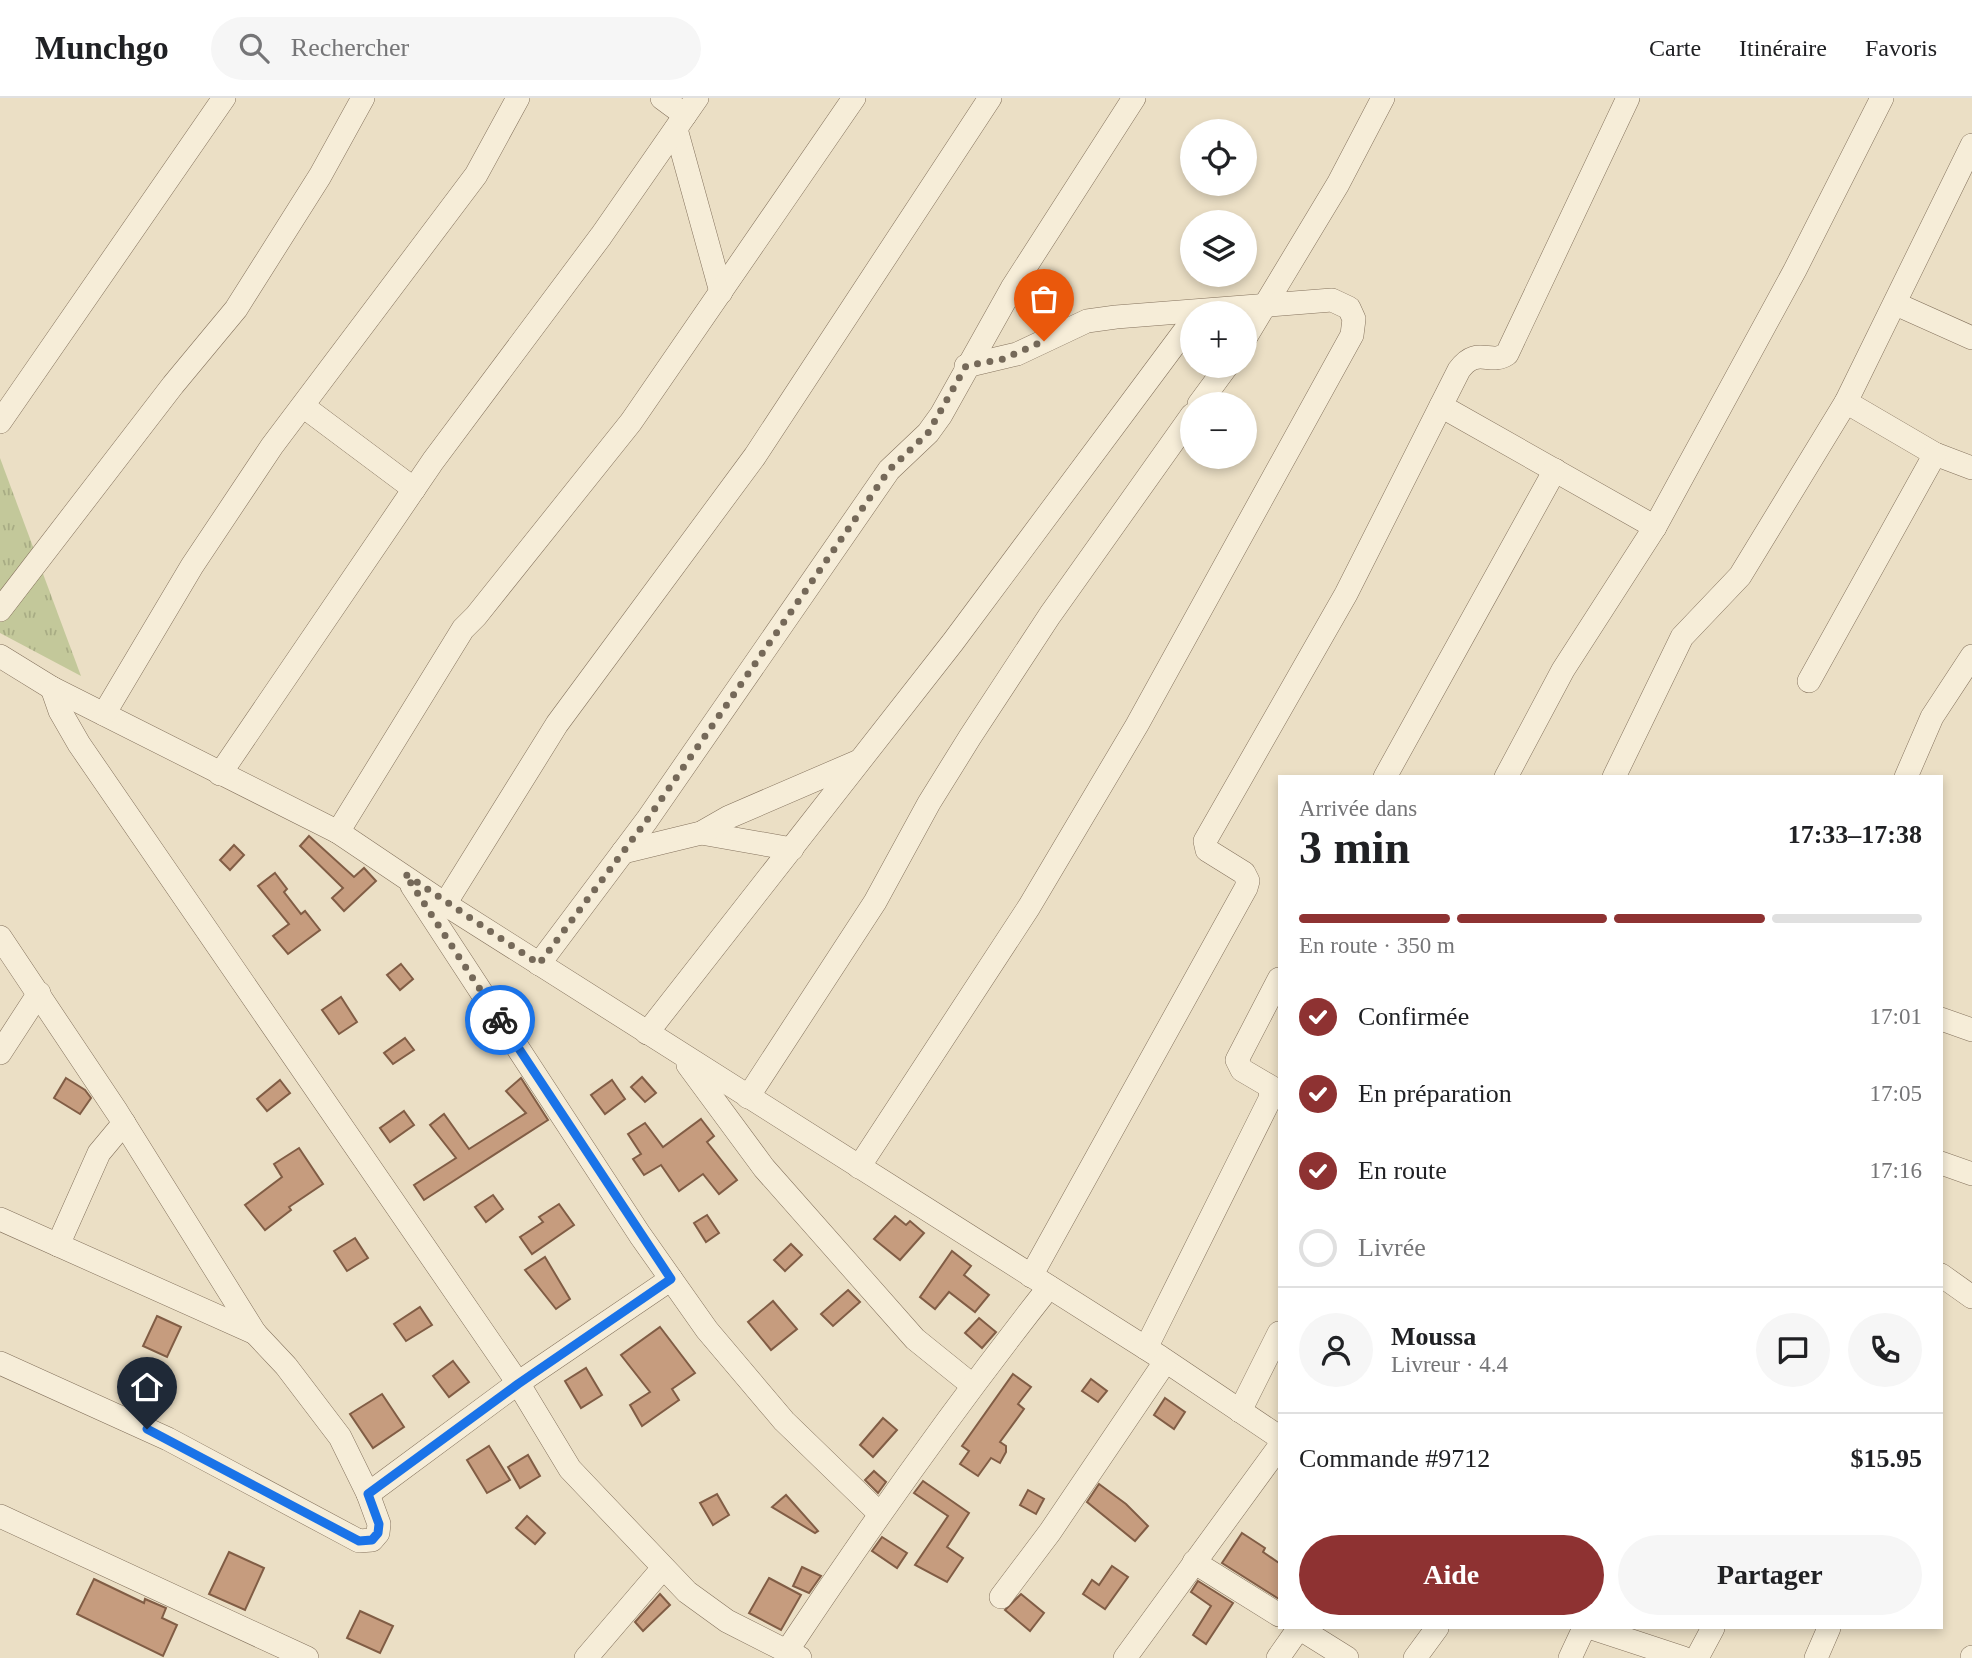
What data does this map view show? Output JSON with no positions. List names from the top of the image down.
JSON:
{
  "page": {
    "header": "Munchgo",
    "search": "Rechercher",
    "nav": ["Carte", "Itinéraire", "Favoris"],
    "map_buttons": ["+", "−"],
    "heading": ["3 min", "Arrivée dans", "17:33–17:38"],
    "panel": [
      "Moussa",
      "Livreur · 4.4",
      "Commande #9712",
      "$15.95"
    ],
    "bar": "En route · 350 m",
    "list": [
      ["Confirmée", "17:01"],
      ["En préparation", "17:05"],
      ["En route", "17:16"],
      "Livrée"
    ],
    "buttons": ["Aide", "Partager"]
  }
}
